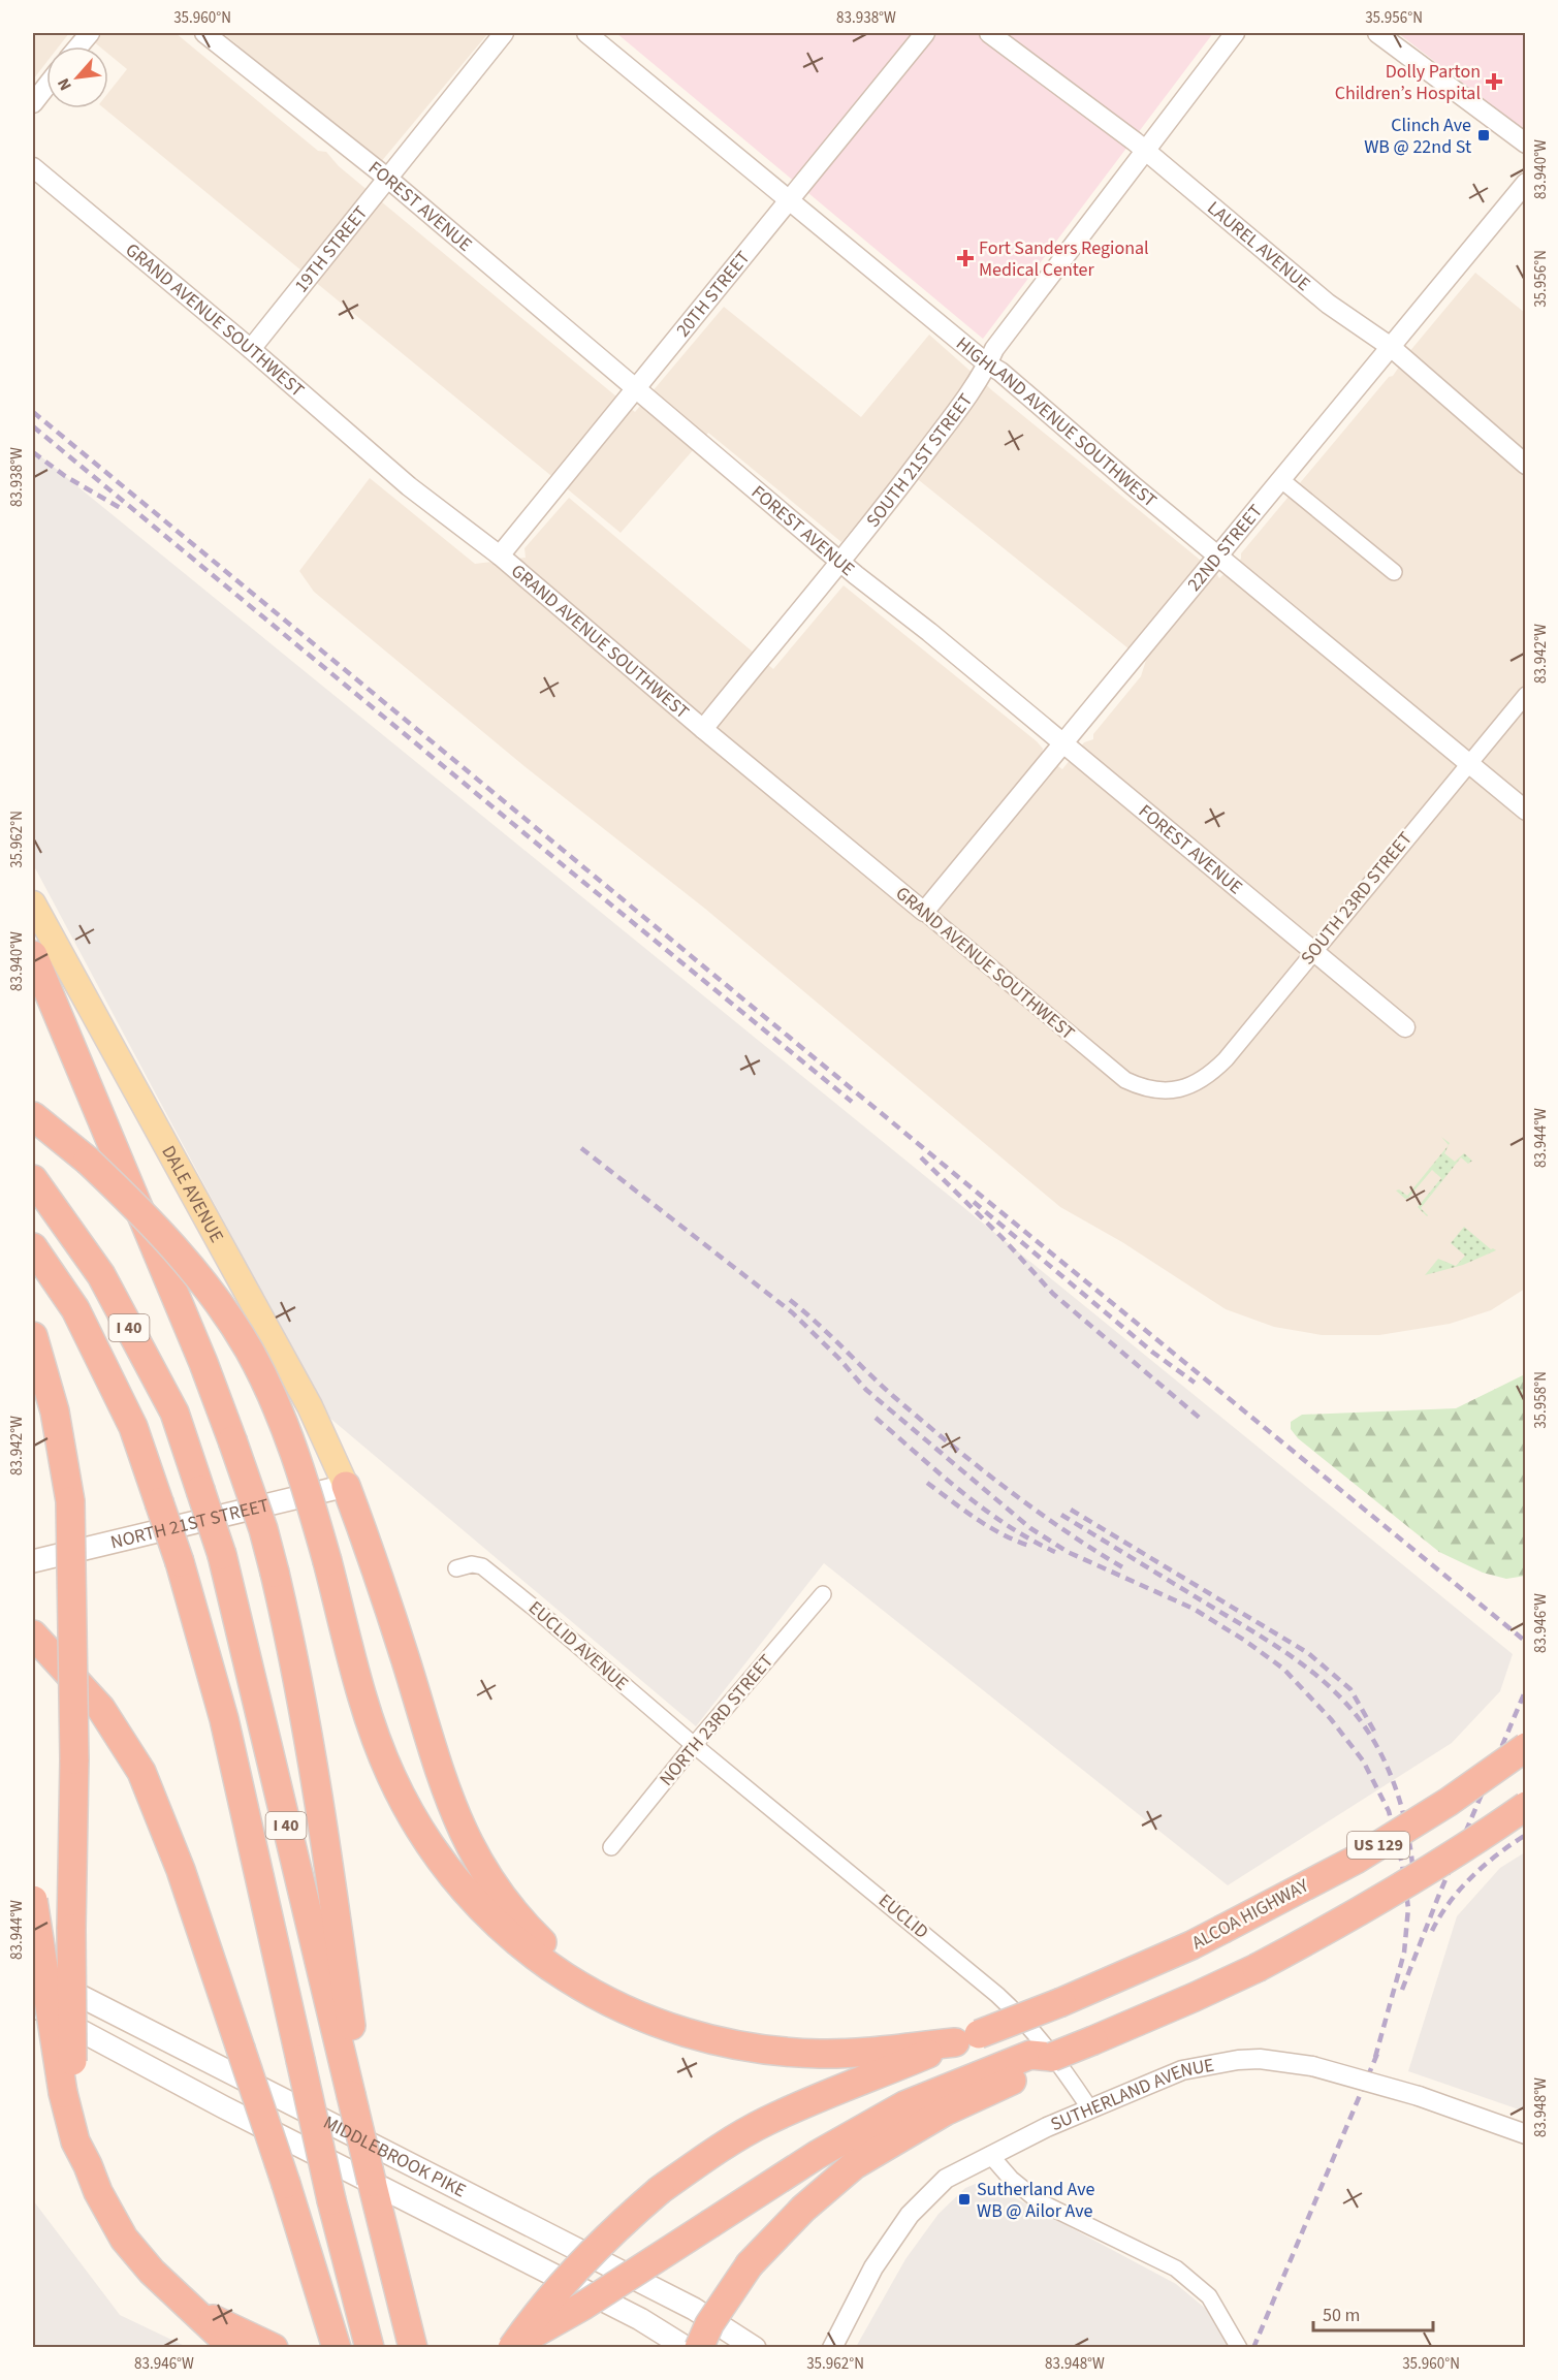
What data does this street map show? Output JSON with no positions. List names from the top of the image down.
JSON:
{
  "streets": {
    "highway": ["I 40", "US 129", "ALCOA HIGHWAY"],
    "main road": ["DALE AVENUE", "NORTH 21ST STREET", "MIDDLEBROOK PIKE"],
    "street": [
      "FOREST AVENUE",
      "LAUREL AVENUE",
      "19TH STREET",
      "20TH STREET",
      "GRAND AVENUE SOUTHWEST",
      "HIGHLAND AVENUE SOUTHWEST",
      "SOUTH 21ST STREET",
      "22ND STREET",
      "SOUTH 23RD STREET",
      "EUCLID AVENUE",
      "NORTH 23RD STREET",
      "EUCLID",
      "SUTHERLAND AVENUE"
    ]
  },
  "crossings": [
    ["FOREST AVENUE", "19TH STREET"],
    ["FOREST AVENUE", "20TH STREET"],
    ["FOREST AVENUE", "SOUTH 21ST STREET"],
    ["FOREST AVENUE", "22ND STREET"],
    ["FOREST AVENUE", "SOUTH 23RD STREET"],
    ["LAUREL AVENUE", "SOUTH 21ST STREET"],
    ["LAUREL AVENUE", "22ND STREET"],
    ["19TH STREET", "GRAND AVENUE SOUTHWEST"],
    ["20TH STREET", "GRAND AVENUE SOUTHWEST"],
    ["20TH STREET", "HIGHLAND AVENUE SOUTHWEST"],
    ["GRAND AVENUE SOUTHWEST", "SOUTH 21ST STREET"],
    ["GRAND AVENUE SOUTHWEST", "22ND STREET"],
    ["GRAND AVENUE SOUTHWEST", "SOUTH 23RD STREET"],
    ["HIGHLAND AVENUE SOUTHWEST", "SOUTH 21ST STREET"],
    ["HIGHLAND AVENUE SOUTHWEST", "22ND STREET"],
    ["HIGHLAND AVENUE SOUTHWEST", "SOUTH 23RD STREET"],
    ["DALE AVENUE", "NORTH 21ST STREET"],
    ["EUCLID AVENUE", "NORTH 23RD STREET"],
    ["EUCLID AVENUE", "EUCLID"],
    ["NORTH 23RD STREET", "EUCLID"],
    ["EUCLID", "SUTHERLAND AVENUE"]
  ],
  "places": {
    "health": ["Dolly Parton Children’s Hospital", "Fort Sanders Regional Medical Center"],
    "transit": ["Clinch Ave WB @ 22nd St", "Sutherland Ave WB @ Ailor Ave"]
  },
  "scale_bar": "50 m",
  "north": "bottom left",
  "coordinates": [
    "35.960°N",
    "83.938°W",
    "35.956°N",
    "83.940°W",
    "83.942°W",
    "35.962°N",
    "83.944°W",
    "35.958°N",
    "83.946°W",
    "83.948°W"
  ]
}
